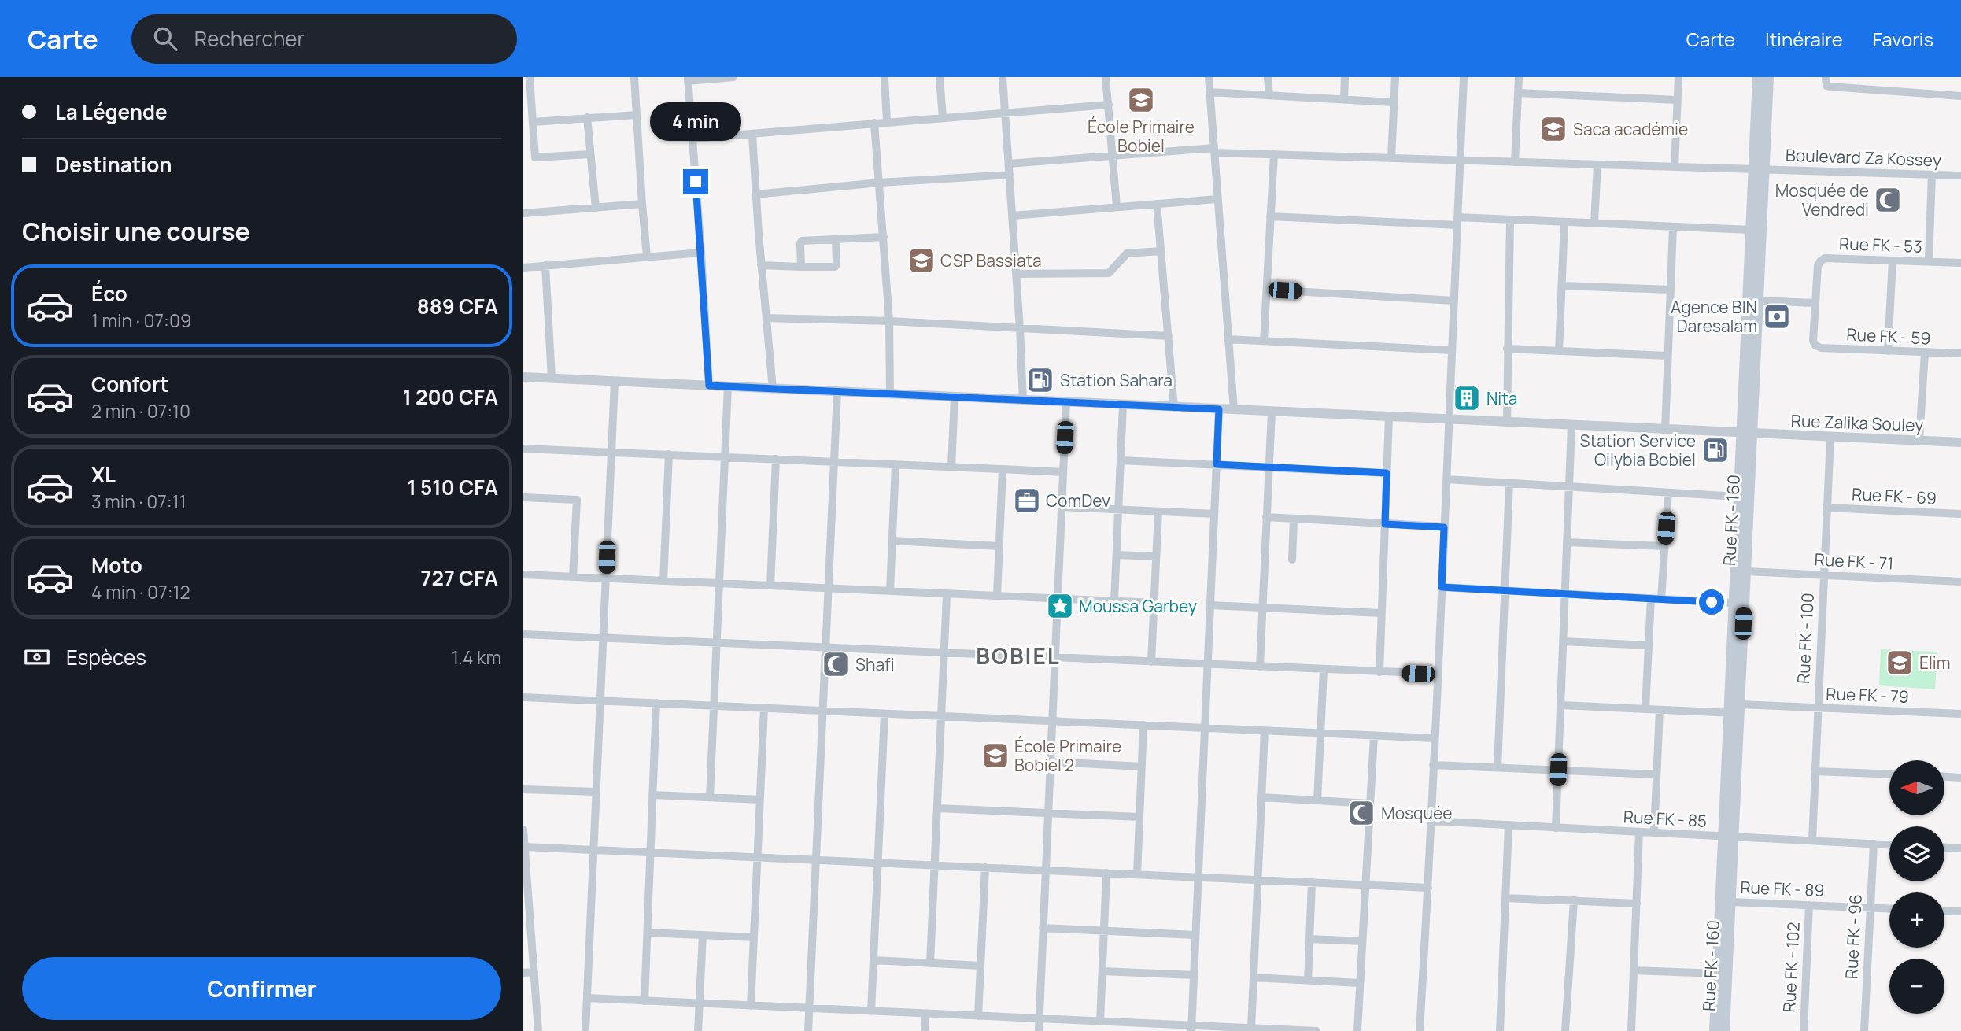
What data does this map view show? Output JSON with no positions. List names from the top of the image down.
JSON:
{
  "streets": {
    "main road": ["Rue FK - 160"],
    "street": [
      "Boulevard Za Kossey",
      "Rue FK - 53",
      "Rue FK - 59",
      "Rue Zalika Souley",
      "Rue FK - 69",
      "Rue FK - 71",
      "Rue FK - 100",
      "Rue FK - 79",
      "Rue FK - 85",
      "Rue FK - 89",
      "Rue FK - 96",
      "Rue FK - 102"
    ]
  },
  "crossings": [
    ["Boulevard Za Kossey", "Rue FK - 160"],
    ["Rue FK - 53", "Rue FK - 59"],
    ["Rue Zalika Souley", "Rue FK - 160"],
    ["Rue Zalika Souley", "Rue FK - 100"],
    ["Rue FK - 69", "Rue FK - 100"],
    ["Rue FK - 160", "Rue FK - 71"],
    ["Rue FK - 160", "Rue FK - 79"],
    ["Rue FK - 160", "Rue FK - 85"],
    ["Rue FK - 160", "Rue FK - 89"],
    ["Rue FK - 71", "Rue FK - 100"],
    ["Rue FK - 100", "Rue FK - 79"],
    ["Rue FK - 100", "Rue FK - 85"],
    ["Rue FK - 85", "Rue FK - 96"],
    ["Rue FK - 89", "Rue FK - 96"],
    ["Rue FK - 89", "Rue FK - 102"]
  ],
  "districts": ["BOBIEL"],
  "places": {
    "school or university": [
      "École Primaire Bobiel",
      "Saca académie",
      "CSP Bassiata",
      "Elim",
      "École Primaire Bobiel 2"
    ],
    "mosque": ["Mosquée de Vendredi", "Shafi", "Mosquée"],
    "bank": ["Agence BIN Daresalam"],
    "fuel station": ["Station Sahara", "Station Service Oilybia Bobiel"],
    "building": ["Nita"],
    "office": ["ComDev"],
    "place": ["Moussa Garbey"]
  },
  "north": "left",
  "page": {
    "header": "Carte",
    "search": "Rechercher",
    "nav": ["Carte", "Itinéraire", "Favoris"],
    "banner": ["La Légende", "Destination"],
    "bubble": "4 min",
    "heading": "Choisir une course",
    "list": [
      {
        "name": "Éco",
        "note": "1 min · 07:09",
        "value": "889 CFA"
      },
      {
        "name": "Confort",
        "note": "2 min · 07:10",
        "value": "1 200 CFA"
      },
      {
        "name": "XL",
        "note": "3 min · 07:11",
        "value": "1 510 CFA"
      },
      {
        "name": "Moto",
        "note": "4 min · 07:12",
        "value": "727 CFA"
      }
    ],
    "pay": ["Espèces", "1.4 km"],
    "map_buttons": ["+", "−"],
    "buttons": "Confirmer"
  }
}
